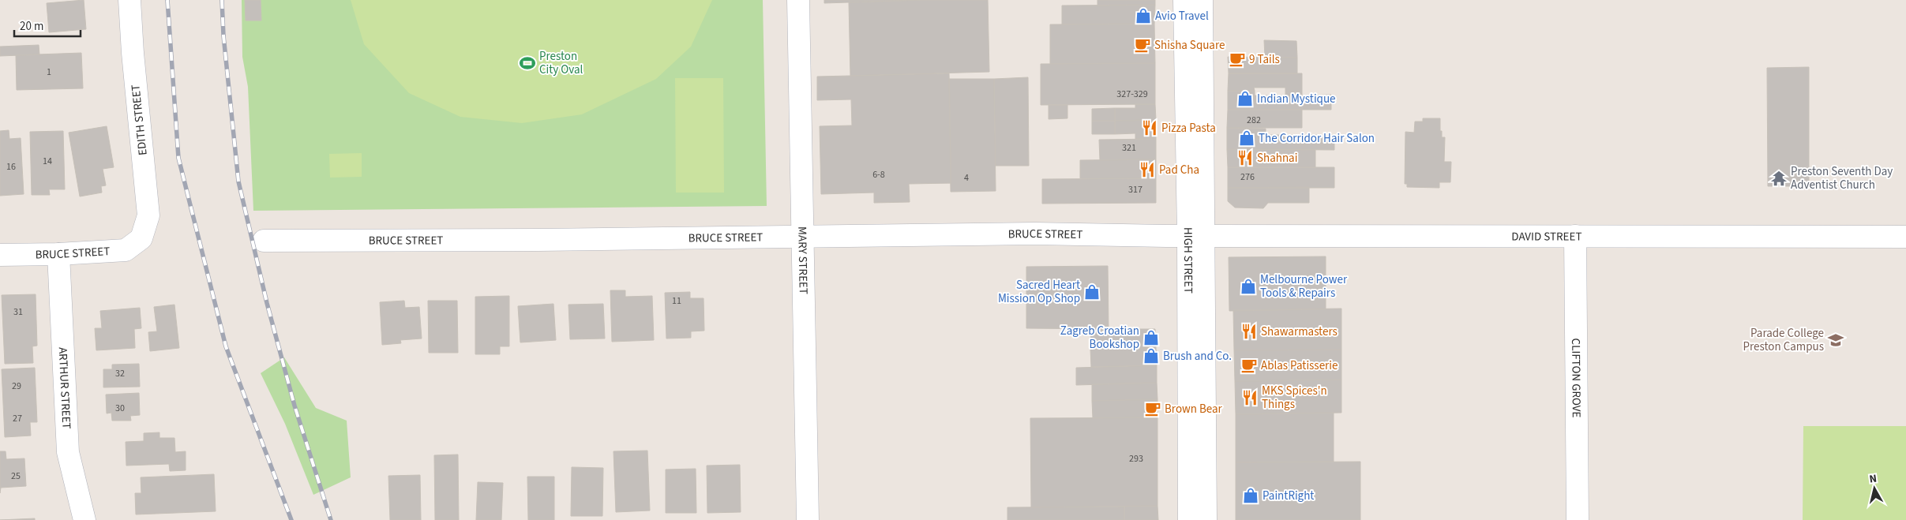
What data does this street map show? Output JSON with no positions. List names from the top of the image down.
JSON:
{
  "streets": {
    "street": [
      "EDITH STREET",
      "BRUCE STREET",
      "DAVID STREET",
      "HIGH STREET",
      "MARY STREET",
      "CLIFTON GROVE",
      "ARTHUR STREET"
    ]
  },
  "crossings": [
    ["EDITH STREET", "BRUCE STREET"],
    ["BRUCE STREET", "DAVID STREET"],
    ["BRUCE STREET", "HIGH STREET"],
    ["BRUCE STREET", "MARY STREET"],
    ["BRUCE STREET", "ARTHUR STREET"],
    ["DAVID STREET", "HIGH STREET"],
    ["DAVID STREET", "CLIFTON GROVE"]
  ],
  "places": {
    "shop": [
      "Avio Travel",
      "Indian Mystique",
      "The Corridor Hair Salon",
      "Melbourne Power Tools & Repairs",
      "Sacred Heart Mission Op Shop",
      "Zagreb Croatian Bookshop",
      "Brush and Co.",
      "PaintRight"
    ],
    "cafe": [
      "Shisha Square",
      "9 Tails",
      "Ablas Patisserie",
      "Brown Bear"
    ],
    "sports": ["Preston City Oval"],
    "restaurant": [
      "Pizza Pasta",
      "Shahnai",
      "Pad Cha",
      "Shawarmasters",
      "MKS Spices'n Things"
    ],
    "temple": ["Preston Seventh Day Adventist Church"],
    "school or university": ["Parade College Preston Campus"]
  },
  "house_numbers": [
    "1",
    "327-329",
    "282",
    "321",
    "14",
    "16",
    "6-8",
    "276",
    "4",
    "317",
    "11",
    "31",
    "32",
    "29",
    "30",
    "27",
    "293",
    "25"
  ],
  "scale_bar": "20 m",
  "north": "top"
}
